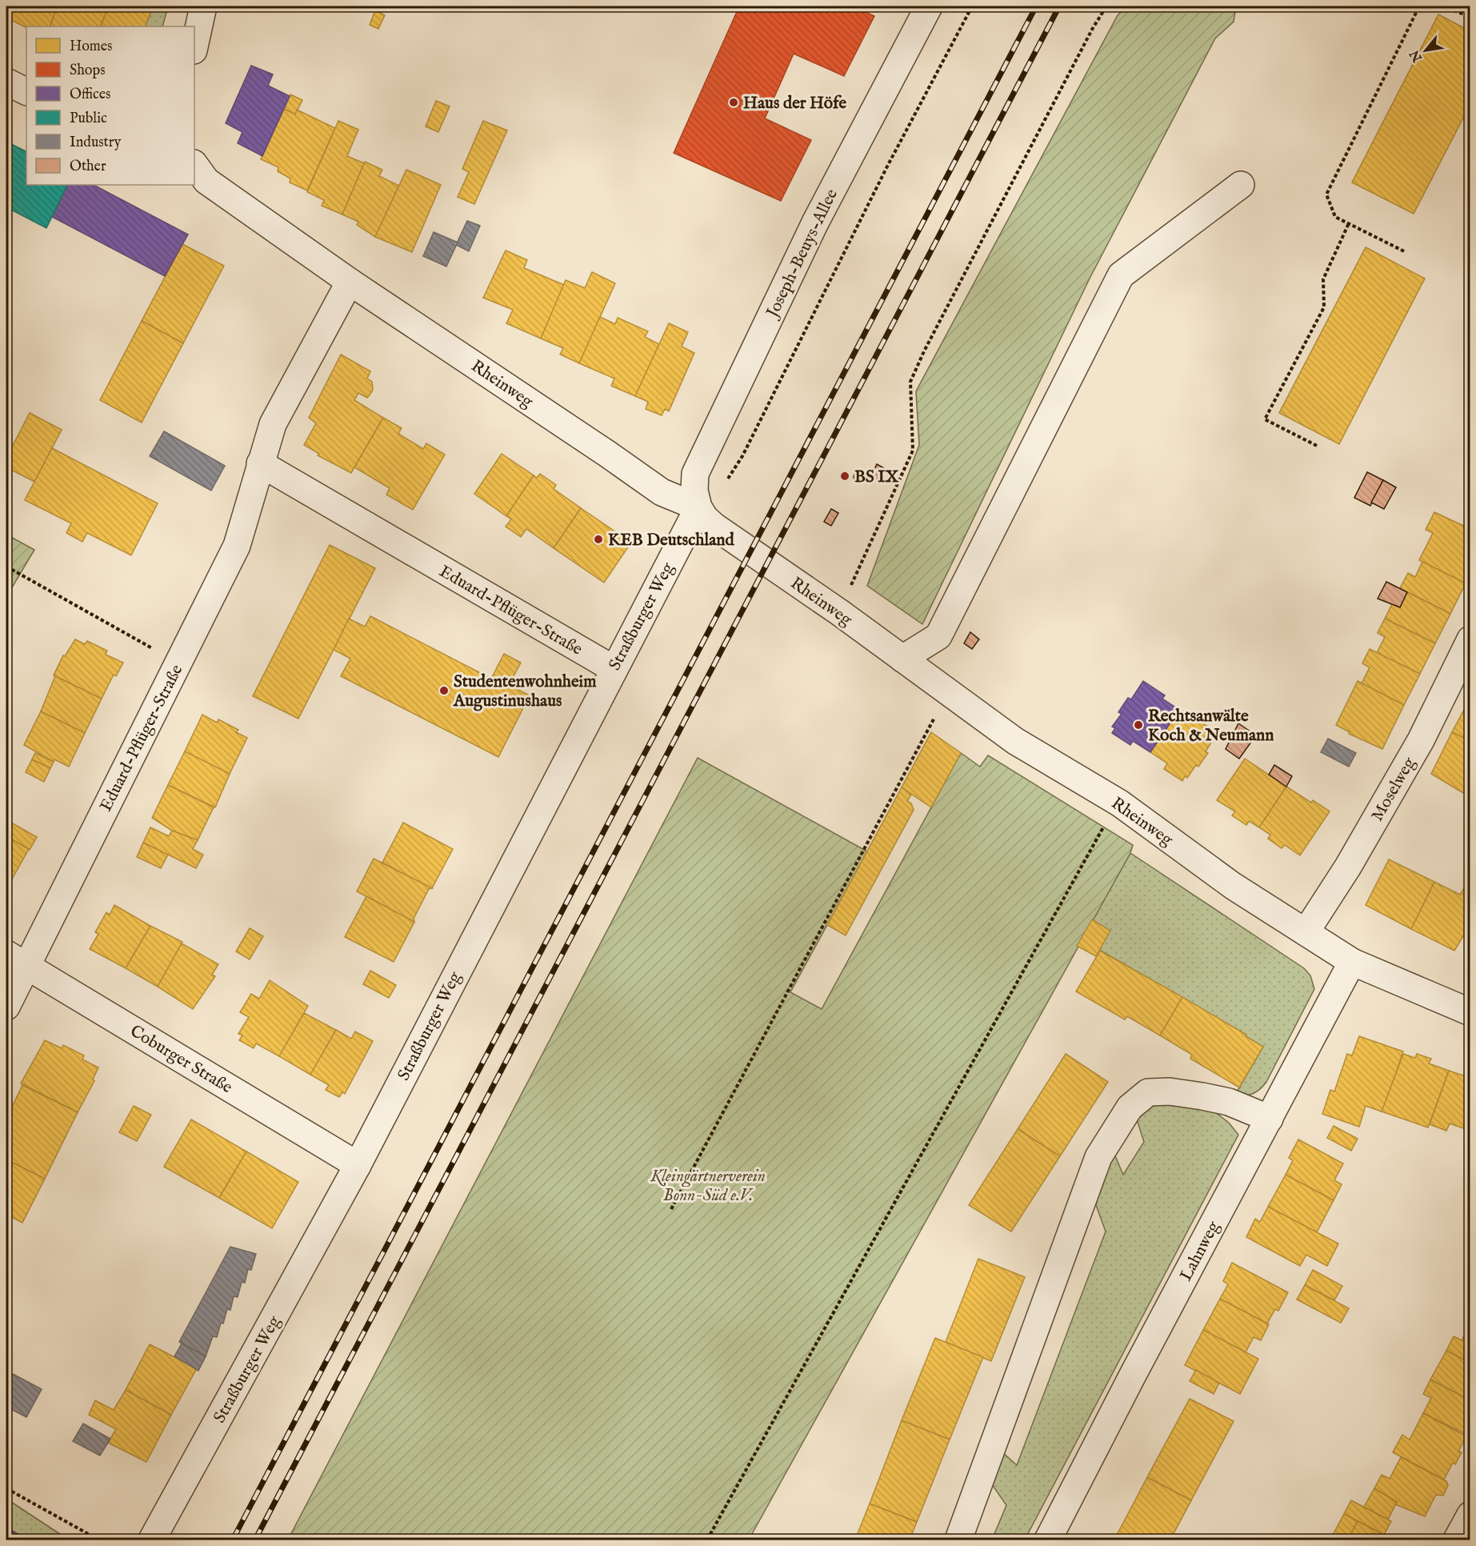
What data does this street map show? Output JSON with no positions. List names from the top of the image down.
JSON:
{
  "streets": {
    "street": [
      "Joseph-Beuys-Allee",
      "Rheinweg",
      "Eduard-Pflüger-Straße",
      "Straßburger Weg",
      "Moselweg",
      "Coburger Straße",
      "Lahnweg"
    ]
  },
  "crossings": [
    ["Joseph-Beuys-Allee", "Rheinweg"],
    ["Joseph-Beuys-Allee", "Straßburger Weg"],
    ["Rheinweg", "Eduard-Pflüger-Straße"],
    ["Rheinweg", "Straßburger Weg"],
    ["Rheinweg", "Moselweg"],
    ["Rheinweg", "Lahnweg"],
    ["Eduard-Pflüger-Straße", "Straßburger Weg"],
    ["Eduard-Pflüger-Straße", "Coburger Straße"],
    ["Straßburger Weg", "Coburger Straße"]
  ],
  "parks": ["Kleingärtnerverein Bonn-Süd e.V."],
  "places": [
    "Haus der Höfe",
    "BS IX",
    "KEB Deutschland",
    "Studentenwohnheim Augustinushaus",
    "Rechtsanwälte Koch & Neumann"
  ],
  "legend": [
    "Homes",
    "Shops",
    "Offices",
    "Public",
    "Industry",
    "Other"
  ],
  "north": "bottom left"
}
